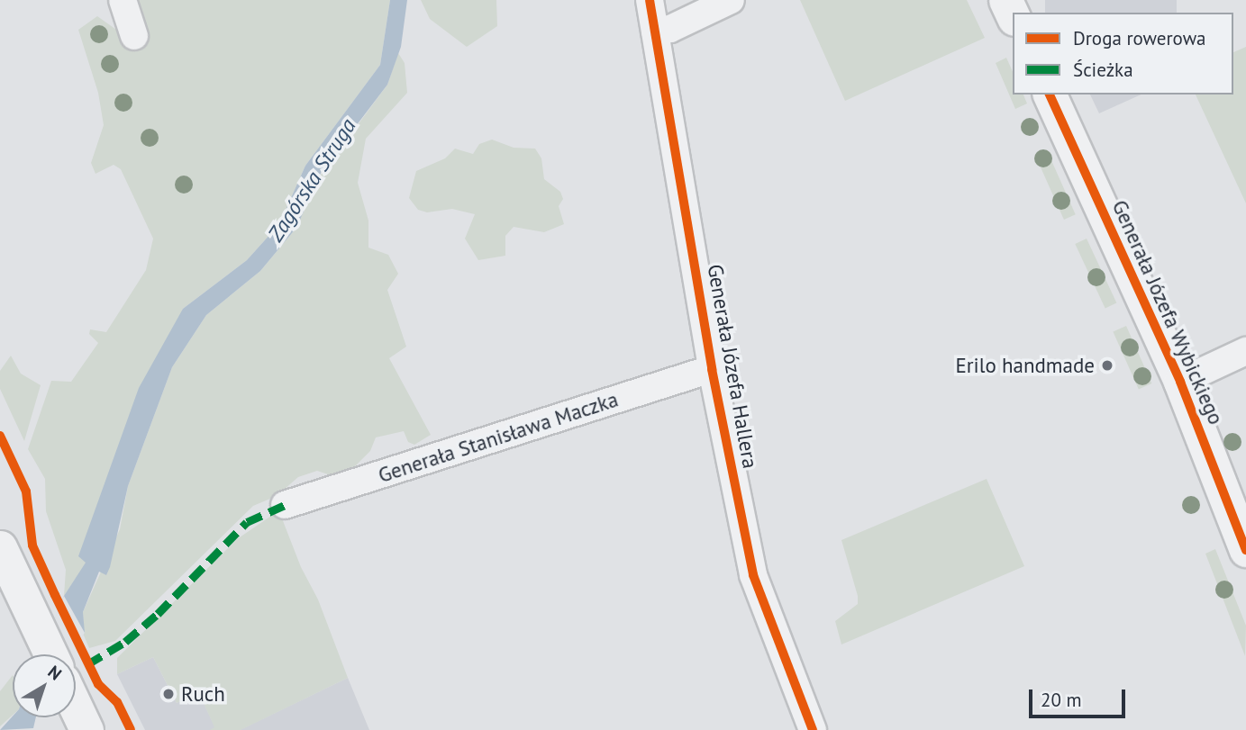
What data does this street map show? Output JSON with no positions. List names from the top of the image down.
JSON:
{
  "streets": {
    "street": ["Generała Józefa Wybickiego", "Generała Józefa Hallera", "Generała Stanisława Maczka"]
  },
  "crossings": [
    ["Generała Józefa Hallera", "Generała Stanisława Maczka"]
  ],
  "water": ["Zagórska Struga"],
  "places": ["Erilo handmade", "Ruch"],
  "legend": ["Droga rowerowa", "Ścieżka"],
  "scale_bar": "20 m",
  "north": "top right"
}
